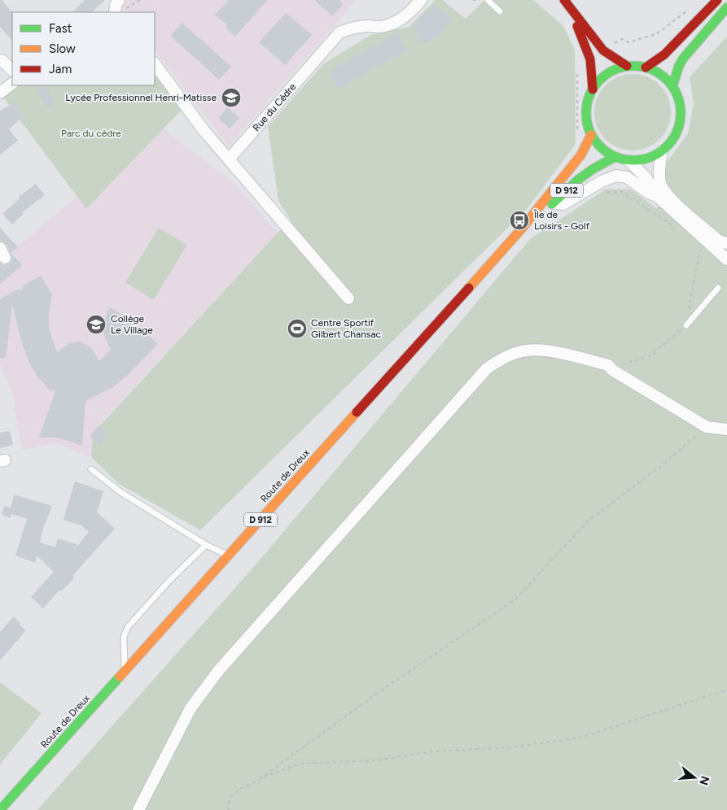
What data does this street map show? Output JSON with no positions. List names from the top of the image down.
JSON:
{
  "streets": {
    "main road": ["D 912", "Route de Dreux"],
    "street": ["Rue du Cèdre"]
  },
  "parks": ["Parc du cèdre"],
  "places": {
    "school or university": ["Lycée Professionnel Henri-Matisse", "Collège Le Village"],
    "bus stop": ["Île de Loisirs - Golf"],
    "sports": ["Centre Sportif Gilbert Chansac"]
  },
  "legend": ["Fast", "Slow", "Jam"],
  "north": "right"
}
